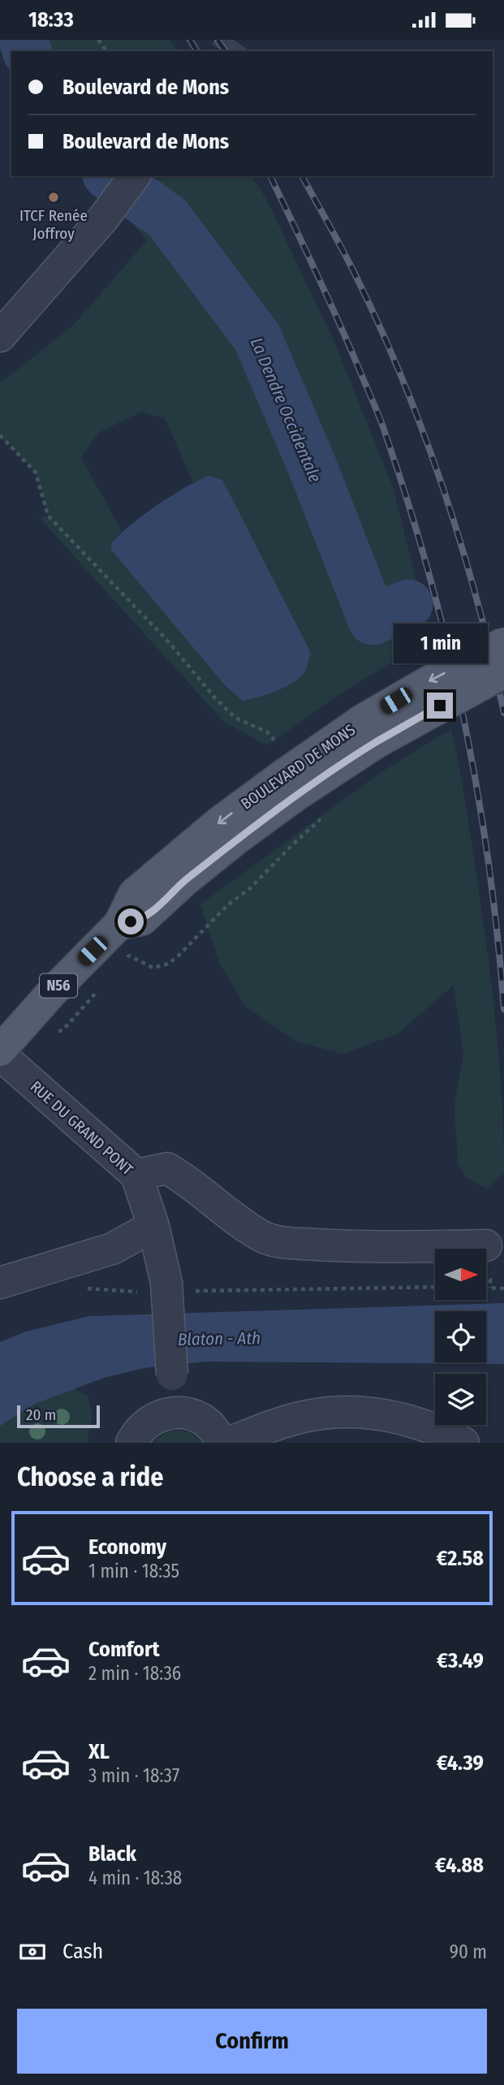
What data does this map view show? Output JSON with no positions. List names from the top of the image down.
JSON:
{
  "streets": {
    "main road": ["BOULEVARD DE MONS", "N56"],
    "street": ["RUE DU GRAND PONT"]
  },
  "water": ["La Dendre Occidentale", "Blaton - Ath"],
  "places": ["ITCF Renée Joffroy"],
  "scale_bar": "20 m",
  "north": "right",
  "page": {
    "status": "18:33",
    "banner": ["Boulevard de Mons", "Boulevard de Mons"],
    "bubble": "1 min",
    "scale": "20 m",
    "heading": "Choose a ride",
    "list": [
      {
        "name": "Economy",
        "note": "1 min · 18:35",
        "value": "€2.58"
      },
      {
        "name": "Comfort",
        "note": "2 min · 18:36",
        "value": "€3.49"
      },
      {
        "name": "XL",
        "note": "3 min · 18:37",
        "value": "€4.39"
      },
      {
        "name": "Black",
        "note": "4 min · 18:38",
        "value": "€4.88"
      }
    ],
    "pay": ["Cash", "90 m"],
    "buttons": "Confirm"
  }
}
